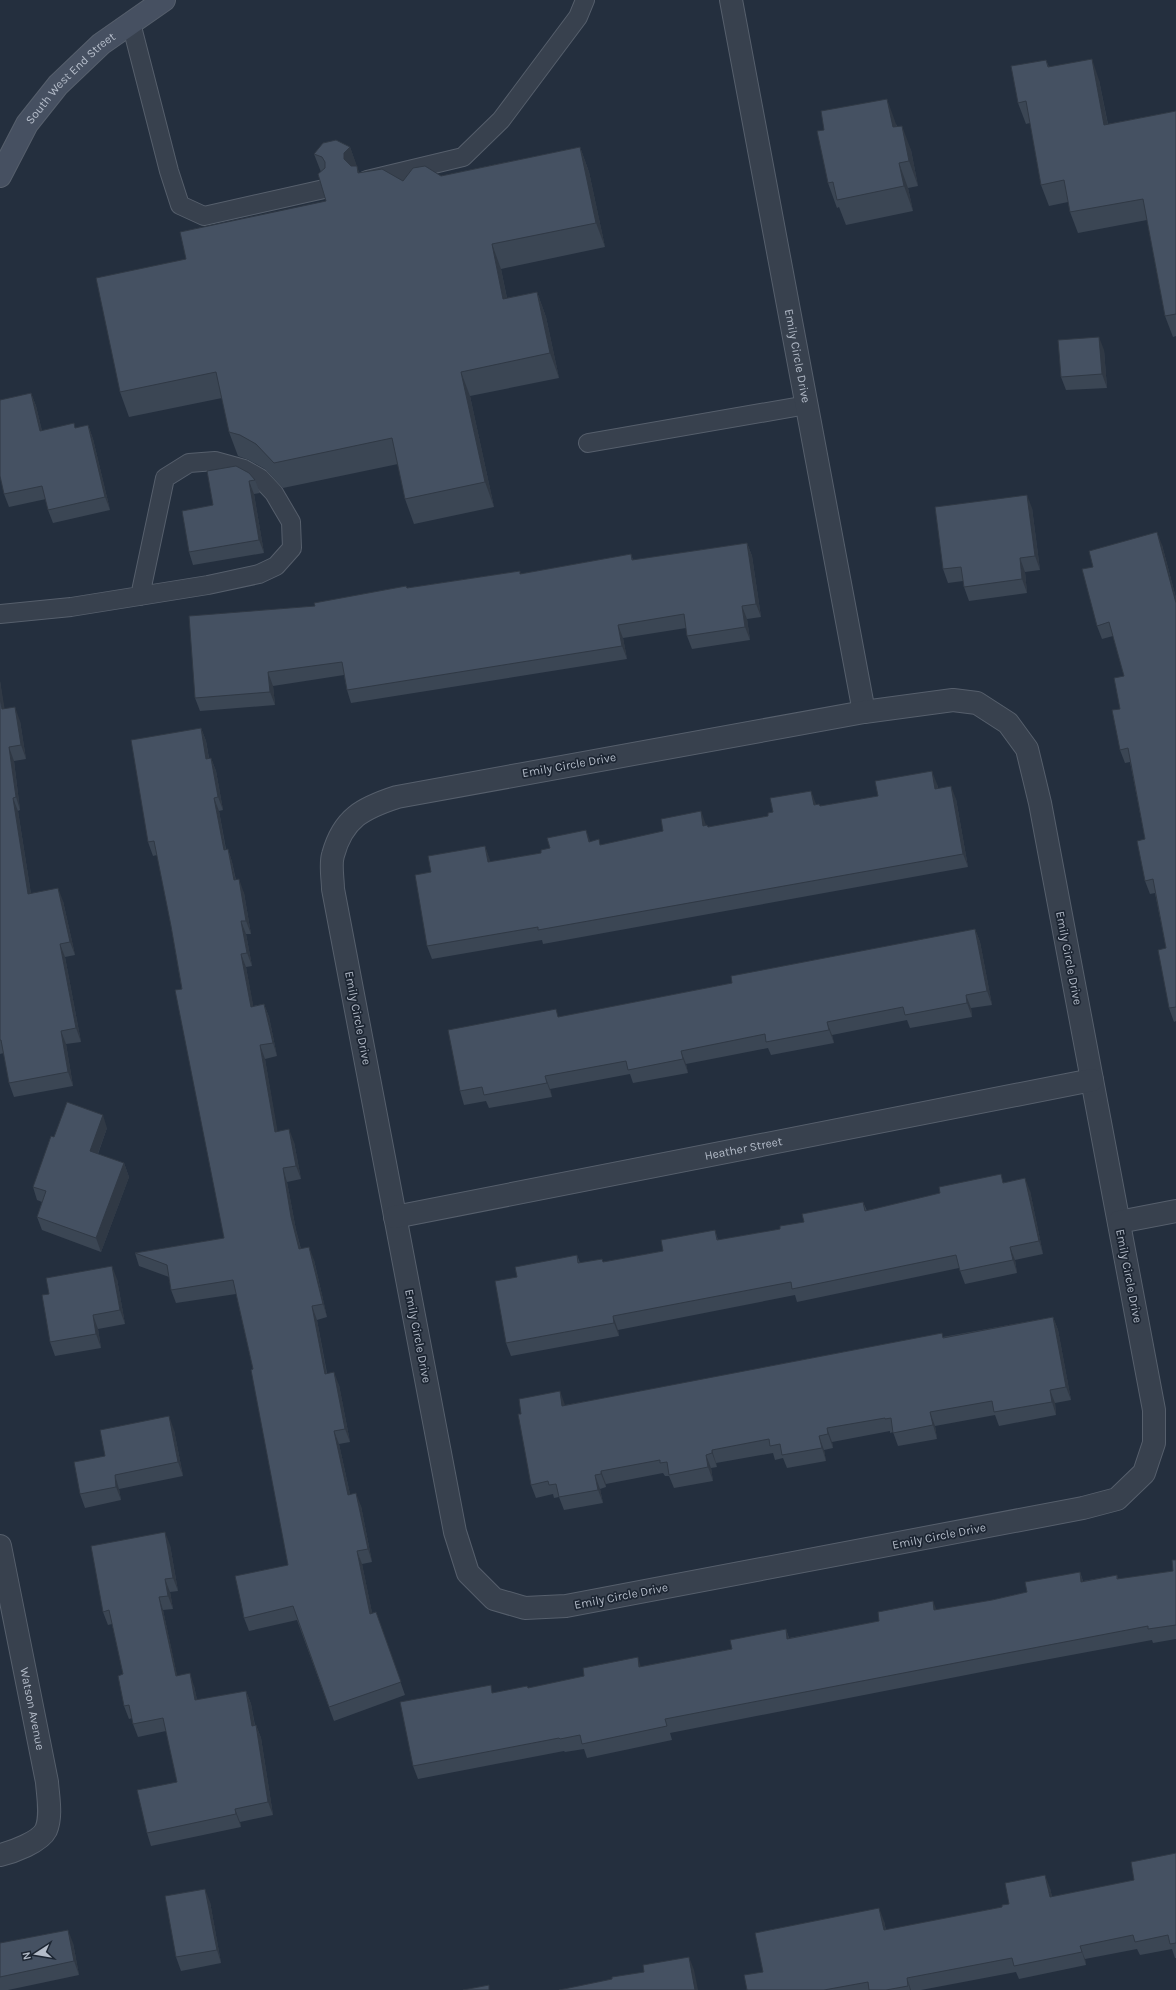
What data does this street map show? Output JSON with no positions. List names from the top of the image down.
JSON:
{
  "streets": {
    "street": [
      "South West End Street",
      "Emily Circle Drive",
      "Heather Street",
      "Watson Avenue"
    ]
  },
  "crossings": [
    ["Emily Circle Drive", "Heather Street"]
  ],
  "north": "left"
}
